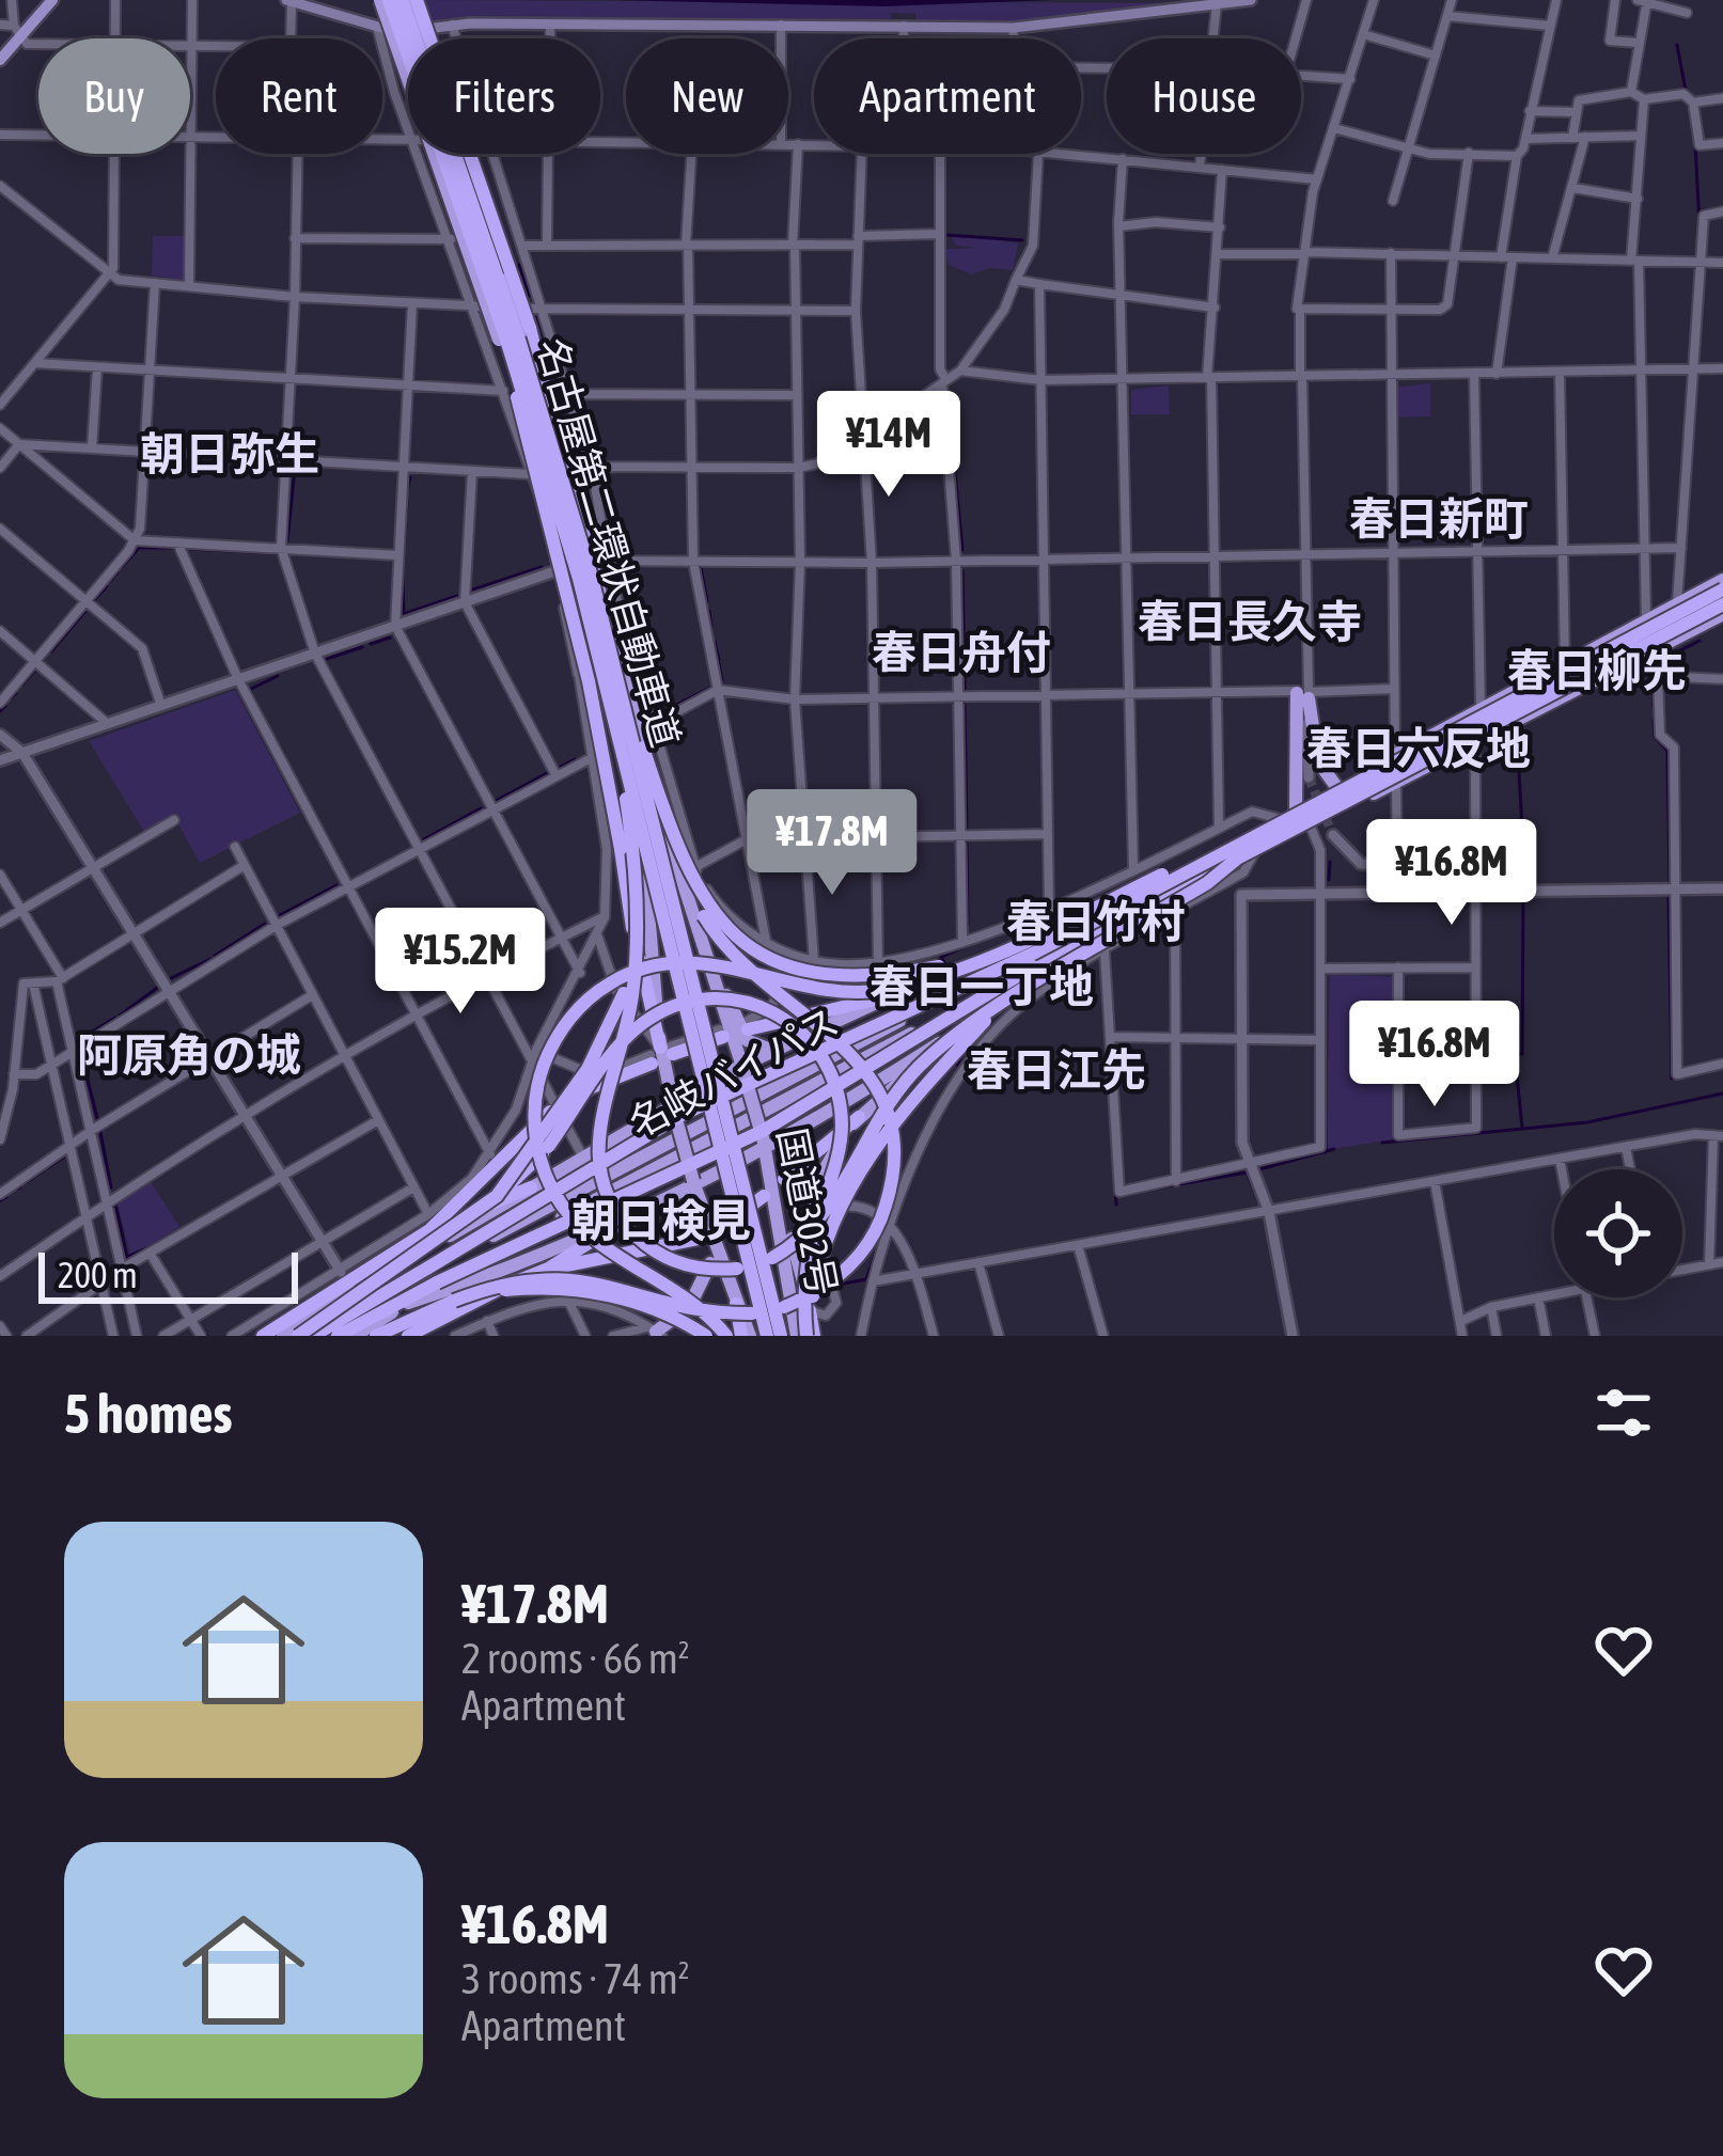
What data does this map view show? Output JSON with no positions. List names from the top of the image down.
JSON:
{
  "streets": {
    "highway": ["名古屋第二環状自動車道", "名岐バイパス", "国道302号"]
  },
  "crossings": [
    ["名古屋第二環状自動車道", "国道302号"]
  ],
  "districts": [
    "朝日弥生",
    "春日新町",
    "春日長久寺",
    "春日舟付",
    "春日柳先",
    "春日六反地",
    "春日竹村",
    "春日一丁地",
    "阿原角の城",
    "春日江先",
    "朝日検見"
  ],
  "scale_bar": "200 m",
  "page": {
    "chip": [
      "Buy",
      "Rent",
      "Filters",
      "New",
      "Apartment",
      "House"
    ],
    "price": [
      "¥14M",
      "¥17.8M",
      "¥16.8M",
      "¥15.2M",
      "¥16.8M"
    ],
    "scale": "200 m",
    "heading": "5 homes",
    "list": [
      {
        "name": "¥17.8M",
        "note": "2 rooms · 66 m² · Apartment"
      },
      {
        "name": "¥16.8M",
        "note": "3 rooms · 74 m² · Apartment"
      }
    ]
  }
}
